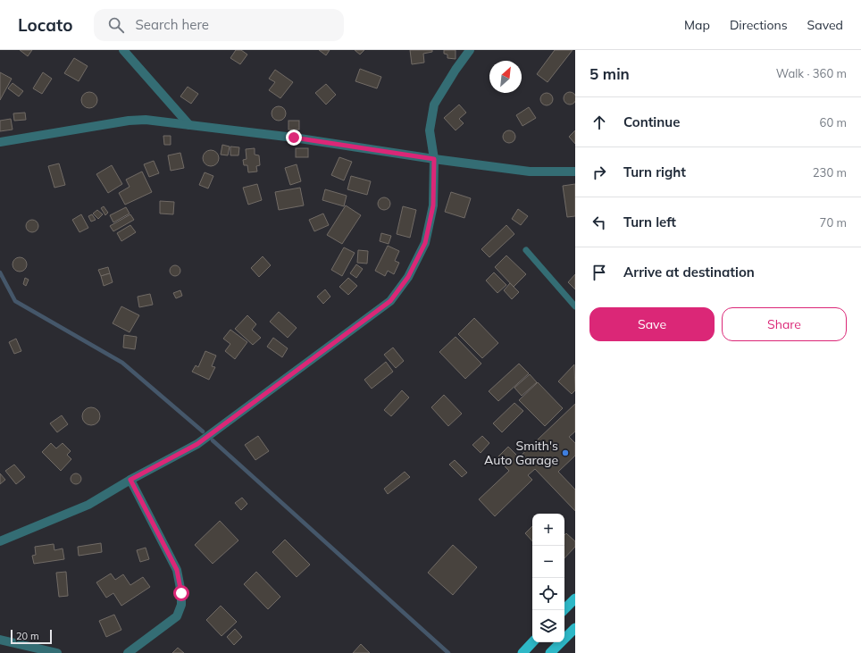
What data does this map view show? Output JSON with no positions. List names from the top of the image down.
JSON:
{
  "places": ["Smith's Auto Garage"],
  "scale_bar": "20 m",
  "north": "top right",
  "page": {
    "header": "Locato",
    "search": "Search here",
    "nav": ["Map", "Directions", "Saved"],
    "heading": ["5 min", "Walk · 360 m"],
    "list": [
      ["Continue", "60 m"],
      ["Turn right", "230 m"],
      ["Turn left", "70 m"],
      "Arrive at destination"
    ],
    "buttons": ["Save", "Share"],
    "map_buttons": ["+", "−"],
    "scale": "20 m"
  }
}
